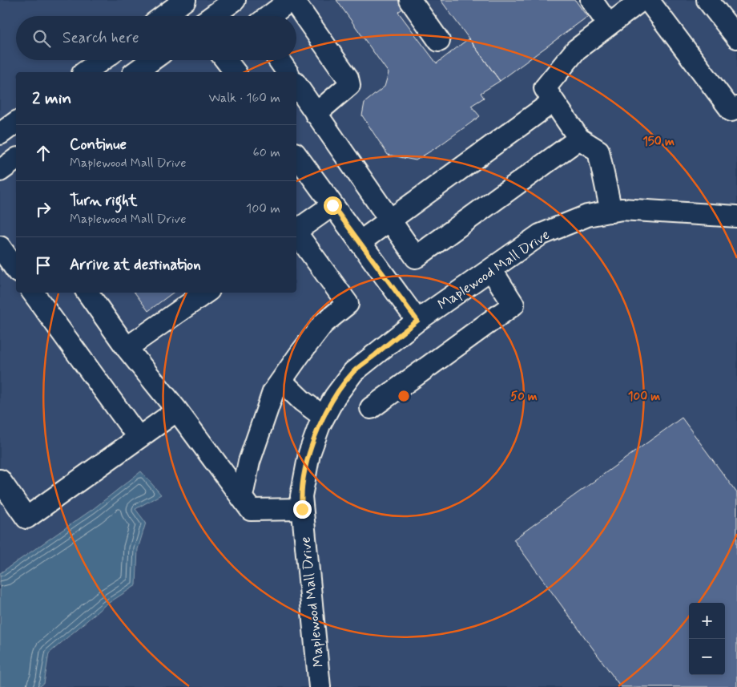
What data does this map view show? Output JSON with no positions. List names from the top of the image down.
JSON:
{
  "streets": {
    "street": ["Maplewood Mall Drive"]
  },
  "page": {
    "search": "Search here",
    "heading": ["2 min", "Walk · 160 m"],
    "list": [
      ["Continue", "Maplewood Mall Drive", "60 m"],
      ["Turn right", "Maplewood Mall Drive", "100 m"],
      "Arrive at destination"
    ],
    "map_buttons": ["+", "−"]
  },
  "rings": ["150 m", "50 m", "100 m"]
}
